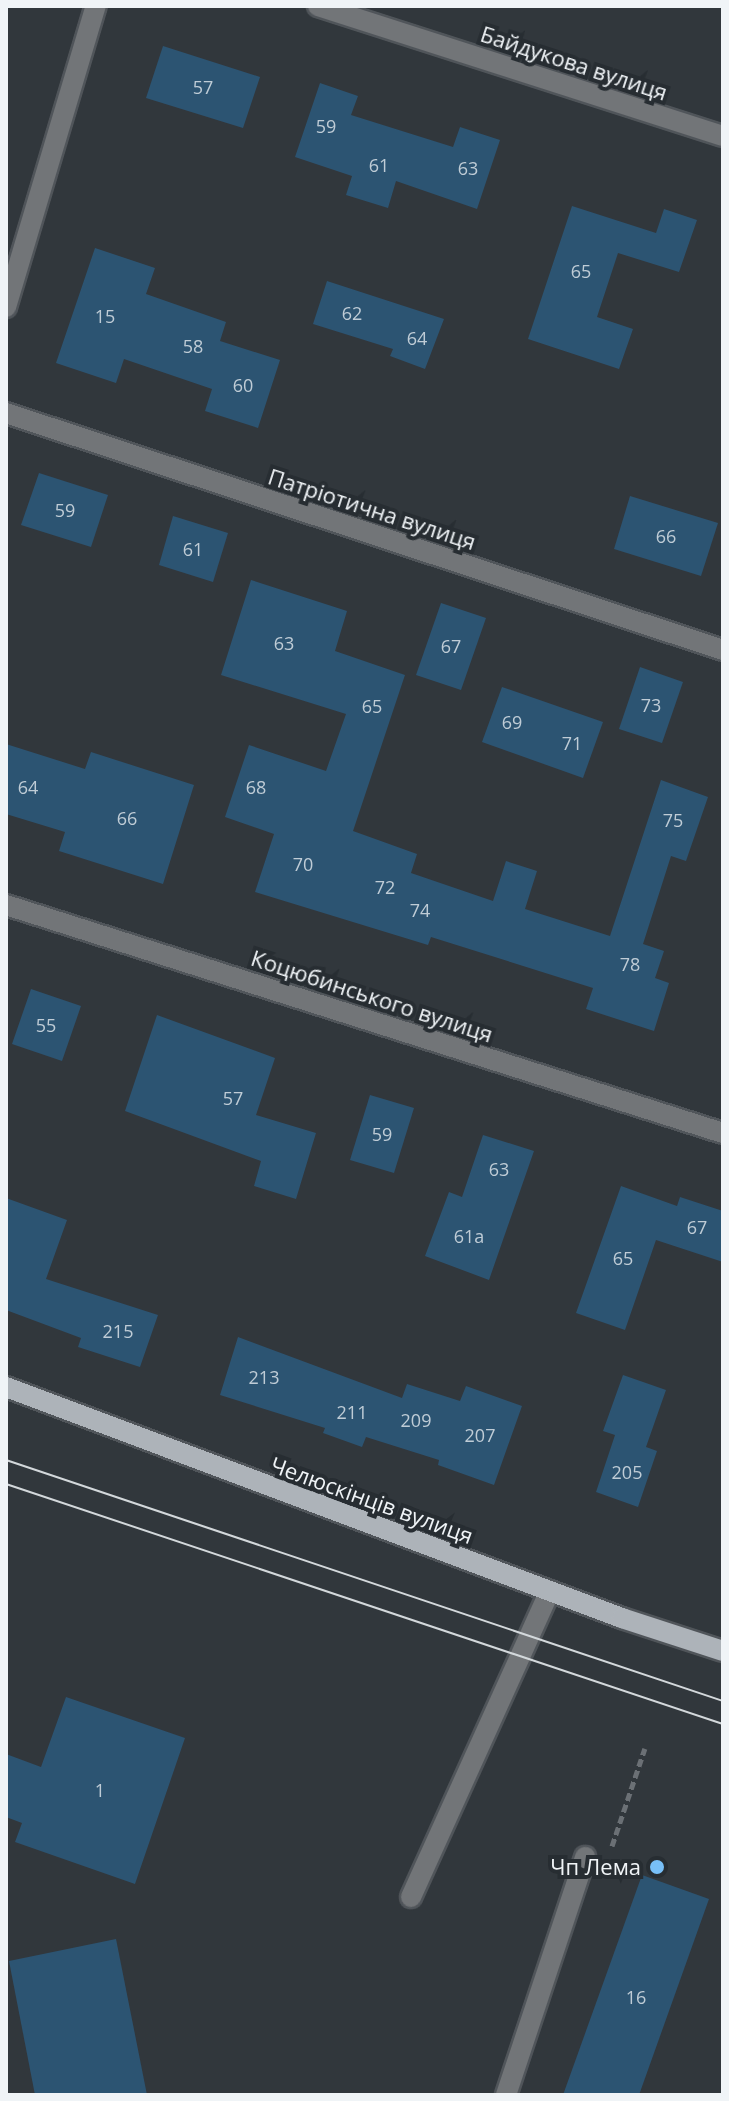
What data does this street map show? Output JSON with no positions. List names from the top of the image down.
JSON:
{
  "streets": {
    "main road": ["Челюскінців вулиця"],
    "street": ["Байдукова вулиця", "Патріотична вулиця", "Коцюбинського вулиця"]
  },
  "places": ["Чп Лема"],
  "house_numbers": [
    "57",
    "59",
    "61",
    "63",
    "65",
    "62",
    "15",
    "64",
    "58",
    "60",
    "59",
    "66",
    "61",
    "63",
    "67",
    "73",
    "65",
    "69",
    "71",
    "64",
    "68",
    "66",
    "75",
    "70",
    "72",
    "74",
    "78",
    "55",
    "57",
    "59",
    "63",
    "67",
    "61а",
    "65",
    "215",
    "213",
    "211",
    "209",
    "207",
    "205",
    "1",
    "16"
  ]
}
